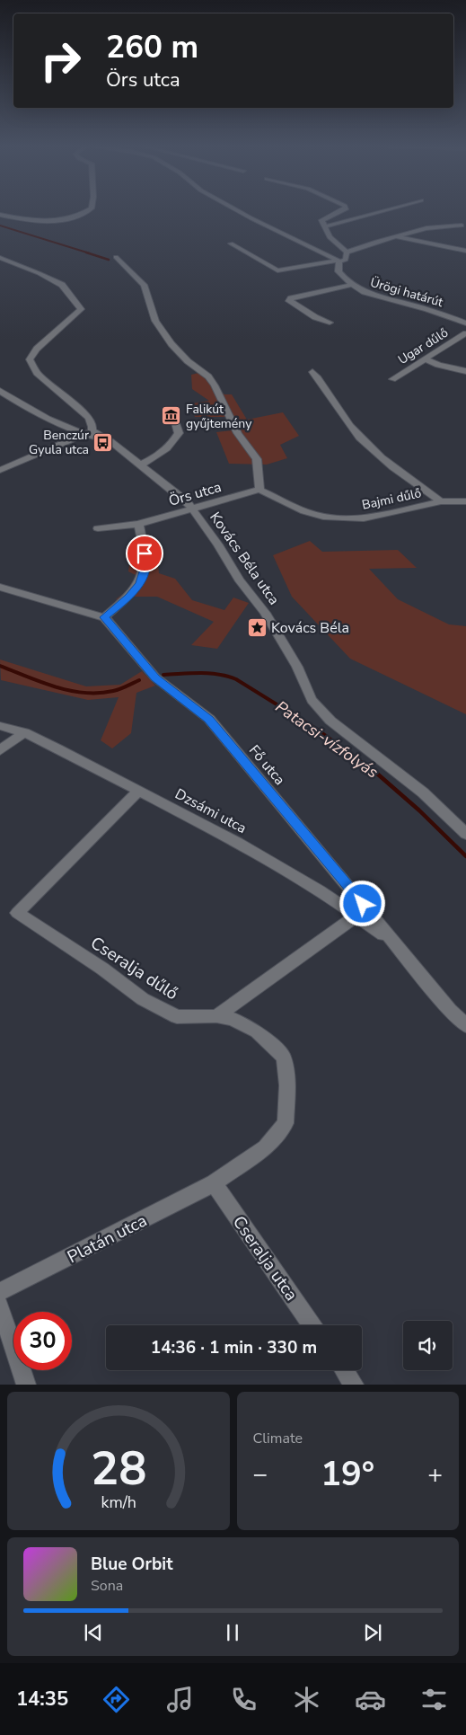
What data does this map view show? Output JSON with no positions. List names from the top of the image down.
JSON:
{
  "streets": {
    "street": [
      "Ürögi határút",
      "Ugar dűlő",
      "Örs utca",
      "Bajmi dűlő",
      "Kovács Béla utca",
      "Fő utca",
      "Dzsámi utca",
      "Cseralja dűlő",
      "Platán utca",
      "Cseralja utca"
    ]
  },
  "crossings": [
    ["Örs utca", "Bajmi dűlő"],
    ["Örs utca", "Kovács Béla utca"],
    ["Fő utca", "Dzsámi utca"],
    ["Dzsámi utca", "Cseralja dűlő"],
    ["Cseralja dűlő", "Platán utca"],
    ["Cseralja dűlő", "Cseralja utca"],
    ["Platán utca", "Cseralja utca"]
  ],
  "water": ["Patacsi-vízfolyás"],
  "places": {
    "museum": ["Falikút gyűjtemény"],
    "bus stop": ["Benczúr Gyula utca"],
    "place": ["Kovács Béla"]
  },
  "page": {
    "turn": ["260 m", "Örs utca"],
    "limit": "30",
    "trip": "14:36 · 1 min · 330 m",
    "tile": "Climate",
    "heat": ["−", "19°", "+"],
    "song": ["Blue Orbit", "Sona"],
    "tabs": "14:35",
    "gauge": ["28", "km/h"]
  }
}
